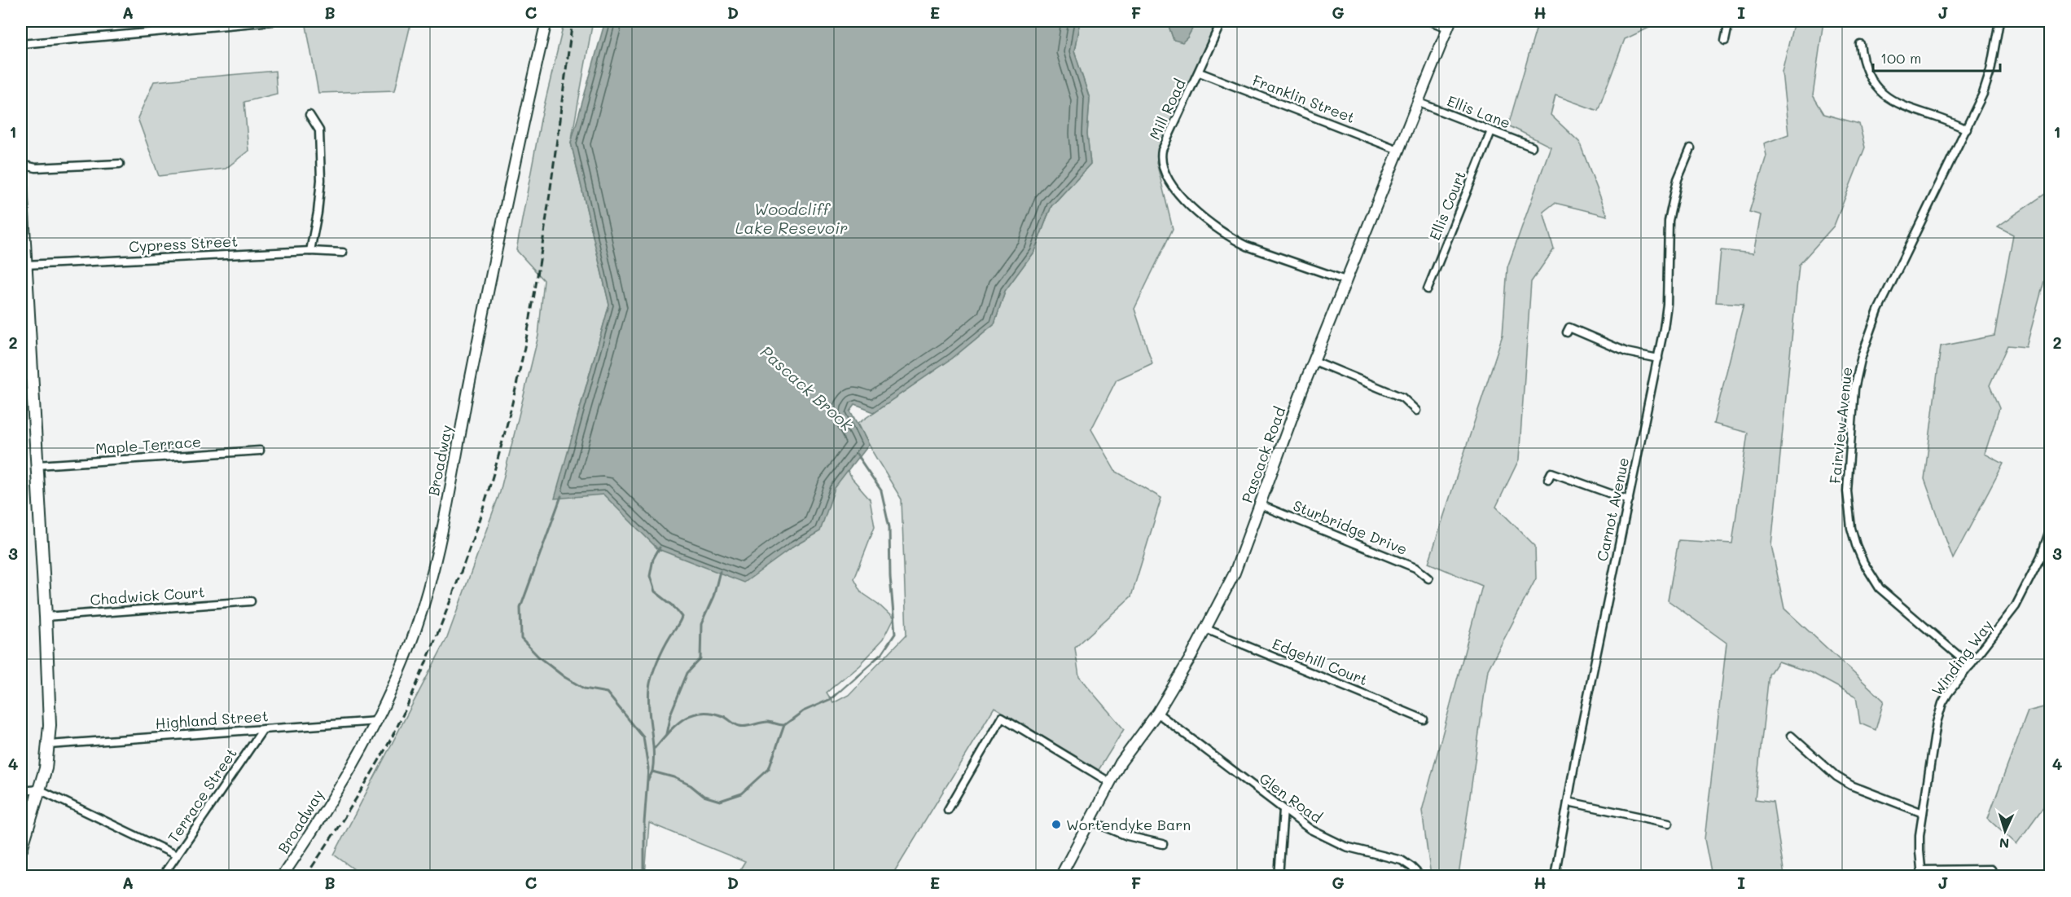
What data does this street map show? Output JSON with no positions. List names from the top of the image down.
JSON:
{
  "streets": {
    "street": [
      "Franklin Street",
      "Mill Road",
      "Ellis Lane",
      "Ellis Court",
      "Cypress Street",
      "Fairview Avenue",
      "Maple Terrace",
      "Pascack Road",
      "Broadway",
      "Carnot Avenue",
      "Sturbridge Drive",
      "Chadwick Court",
      "Winding Way",
      "Edgehill Court",
      "Highland Street",
      "Terrace Street",
      "Glen Road"
    ]
  },
  "crossings": [
    ["Franklin Street", "Mill Road"],
    ["Franklin Street", "Pascack Road"],
    ["Mill Road", "Pascack Road"],
    ["Ellis Lane", "Ellis Court"],
    ["Ellis Lane", "Pascack Road"],
    ["Fairview Avenue", "Winding Way"],
    ["Pascack Road", "Sturbridge Drive"],
    ["Pascack Road", "Edgehill Court"],
    ["Pascack Road", "Glen Road"],
    ["Broadway", "Highland Street"],
    ["Highland Street", "Terrace Street"]
  ],
  "water": ["Woodcliff Lake Resevoir", "Pascack Brook"],
  "places": ["Wortendyke Barn"],
  "scale_bar": "100 m",
  "north": "bottom",
  "grid": {
    "columns": [
      "A",
      "B",
      "C",
      "D",
      "E",
      "F",
      "G",
      "H",
      "I",
      "J"
    ],
    "rows": [
      "1",
      "2",
      "3",
      "4"
    ]
  }
}
